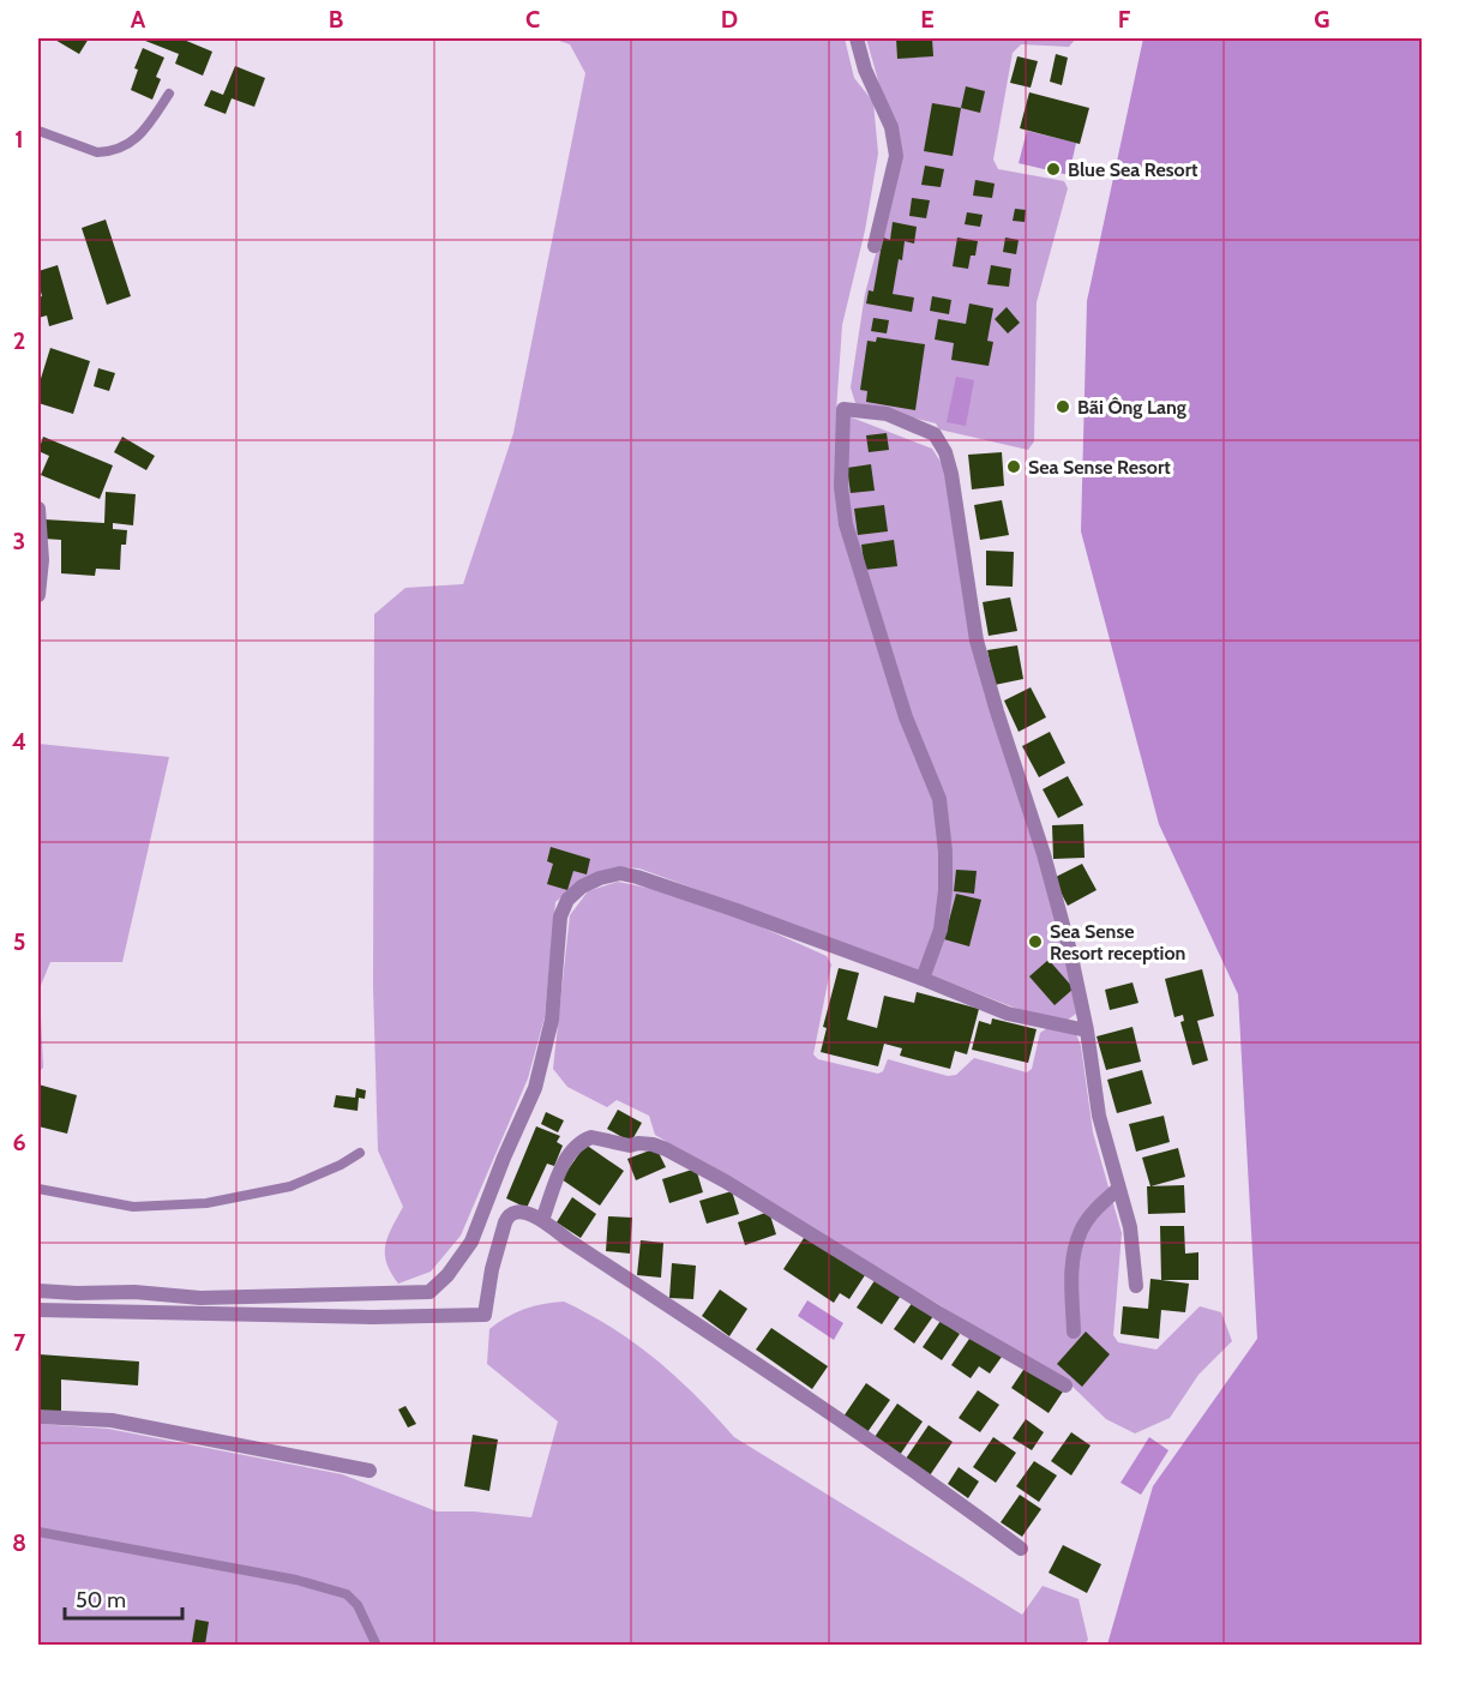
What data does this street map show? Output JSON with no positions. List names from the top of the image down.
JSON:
{
  "places": [
    "Blue Sea Resort",
    "Bãi Ông Lang",
    "Sea Sense Resort",
    "Sea Sense Resort reception"
  ],
  "scale_bar": "50 m",
  "grid": {
    "columns": [
      "A",
      "B",
      "C",
      "D",
      "E",
      "F",
      "G"
    ],
    "rows": [
      "1",
      "2",
      "3",
      "4",
      "5",
      "6",
      "7",
      "8"
    ]
  }
}
